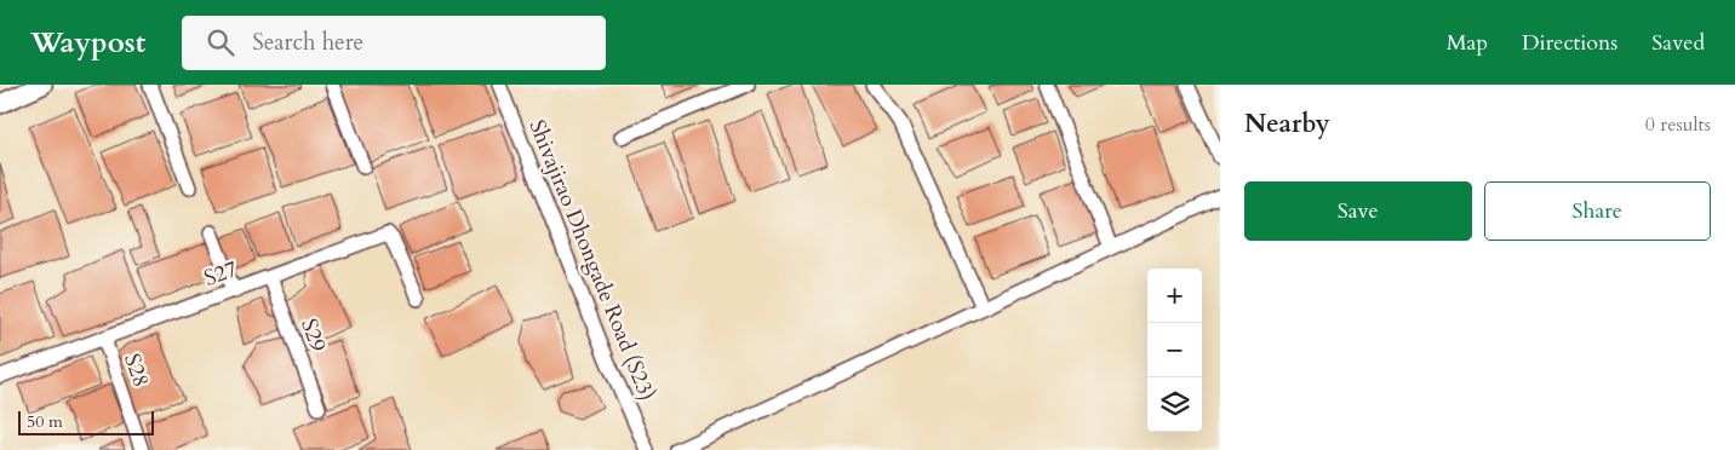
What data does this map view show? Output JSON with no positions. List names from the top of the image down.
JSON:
{
  "streets": {
    "street": [
      "Shivajirao Dhongade Road (S23)",
      "S27",
      "S29",
      "S28"
    ]
  },
  "crossings": [
    ["S27", "S29"],
    ["S27", "S28"]
  ],
  "scale_bar": "50 m",
  "page": {
    "header": "Waypost",
    "search": "Search here",
    "nav": ["Map", "Directions", "Saved"],
    "heading": ["Nearby", "0 results"],
    "buttons": ["Save", "Share"],
    "map_buttons": ["+", "−"],
    "scale": "50 m"
  }
}
